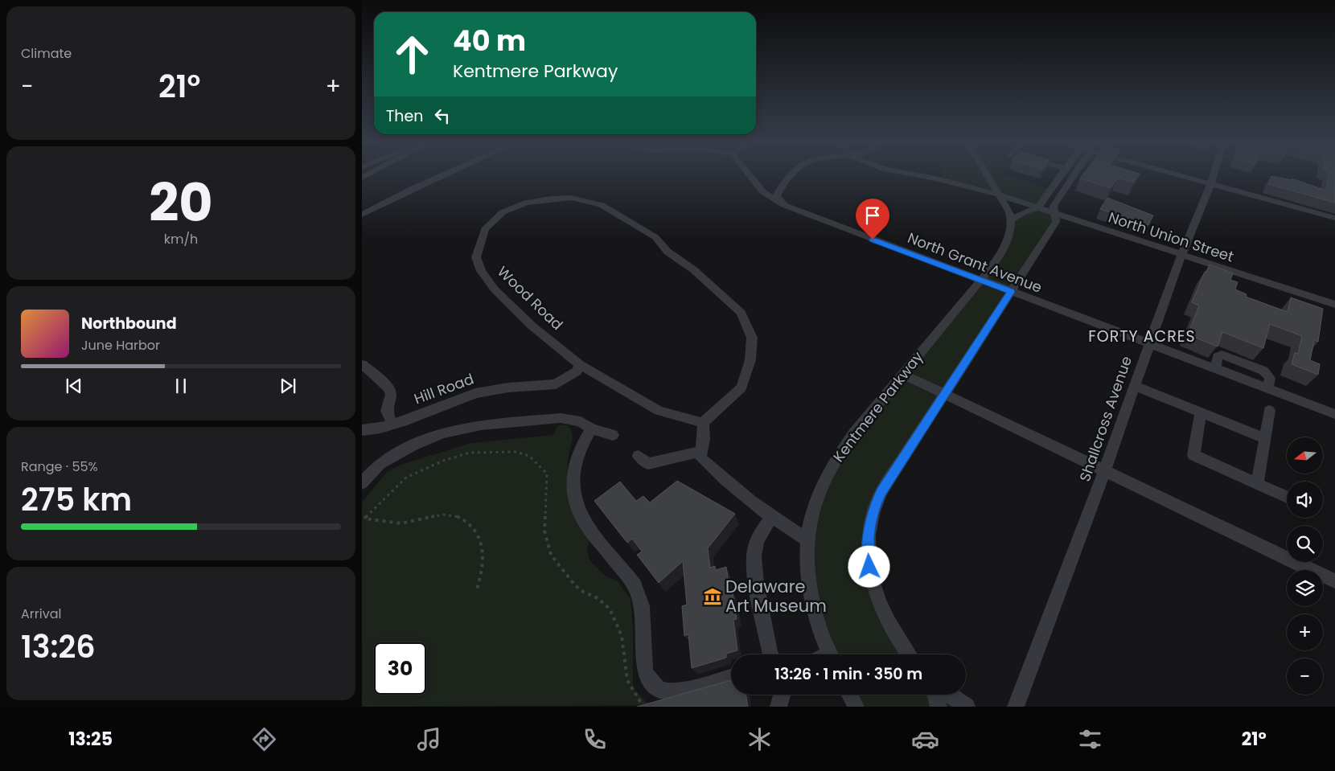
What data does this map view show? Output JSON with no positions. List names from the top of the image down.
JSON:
{
  "streets": {
    "street": [
      "North Union Street",
      "North Grant Avenue",
      "Wood Road",
      "Hill Road",
      "Kentmere Parkway",
      "Shallcross Avenue"
    ]
  },
  "crossings": [
    ["North Union Street", "Shallcross Avenue"],
    ["North Grant Avenue", "Kentmere Parkway"],
    ["North Grant Avenue", "Shallcross Avenue"],
    ["Wood Road", "Hill Road"]
  ],
  "districts": ["FORTY ACRES"],
  "places": {
    "museum": ["Delaware Art Museum"]
  },
  "north": "left",
  "page": {
    "tile": [
      "Climate",
      ["20", "km/h"],
      ["Range · 55%", "275 km"],
      ["Arrival", "13:26"]
    ],
    "turn": ["40 m", "Kentmere Parkway"],
    "heat": ["−", "21°", "+"],
    "then": "Then",
    "song": ["Northbound", "June Harbor"],
    "map_buttons": ["+", "−"],
    "limit": "30",
    "trip": "13:26 · 1 min · 350 m",
    "tabs": ["13:25", "21°"]
  }
}
